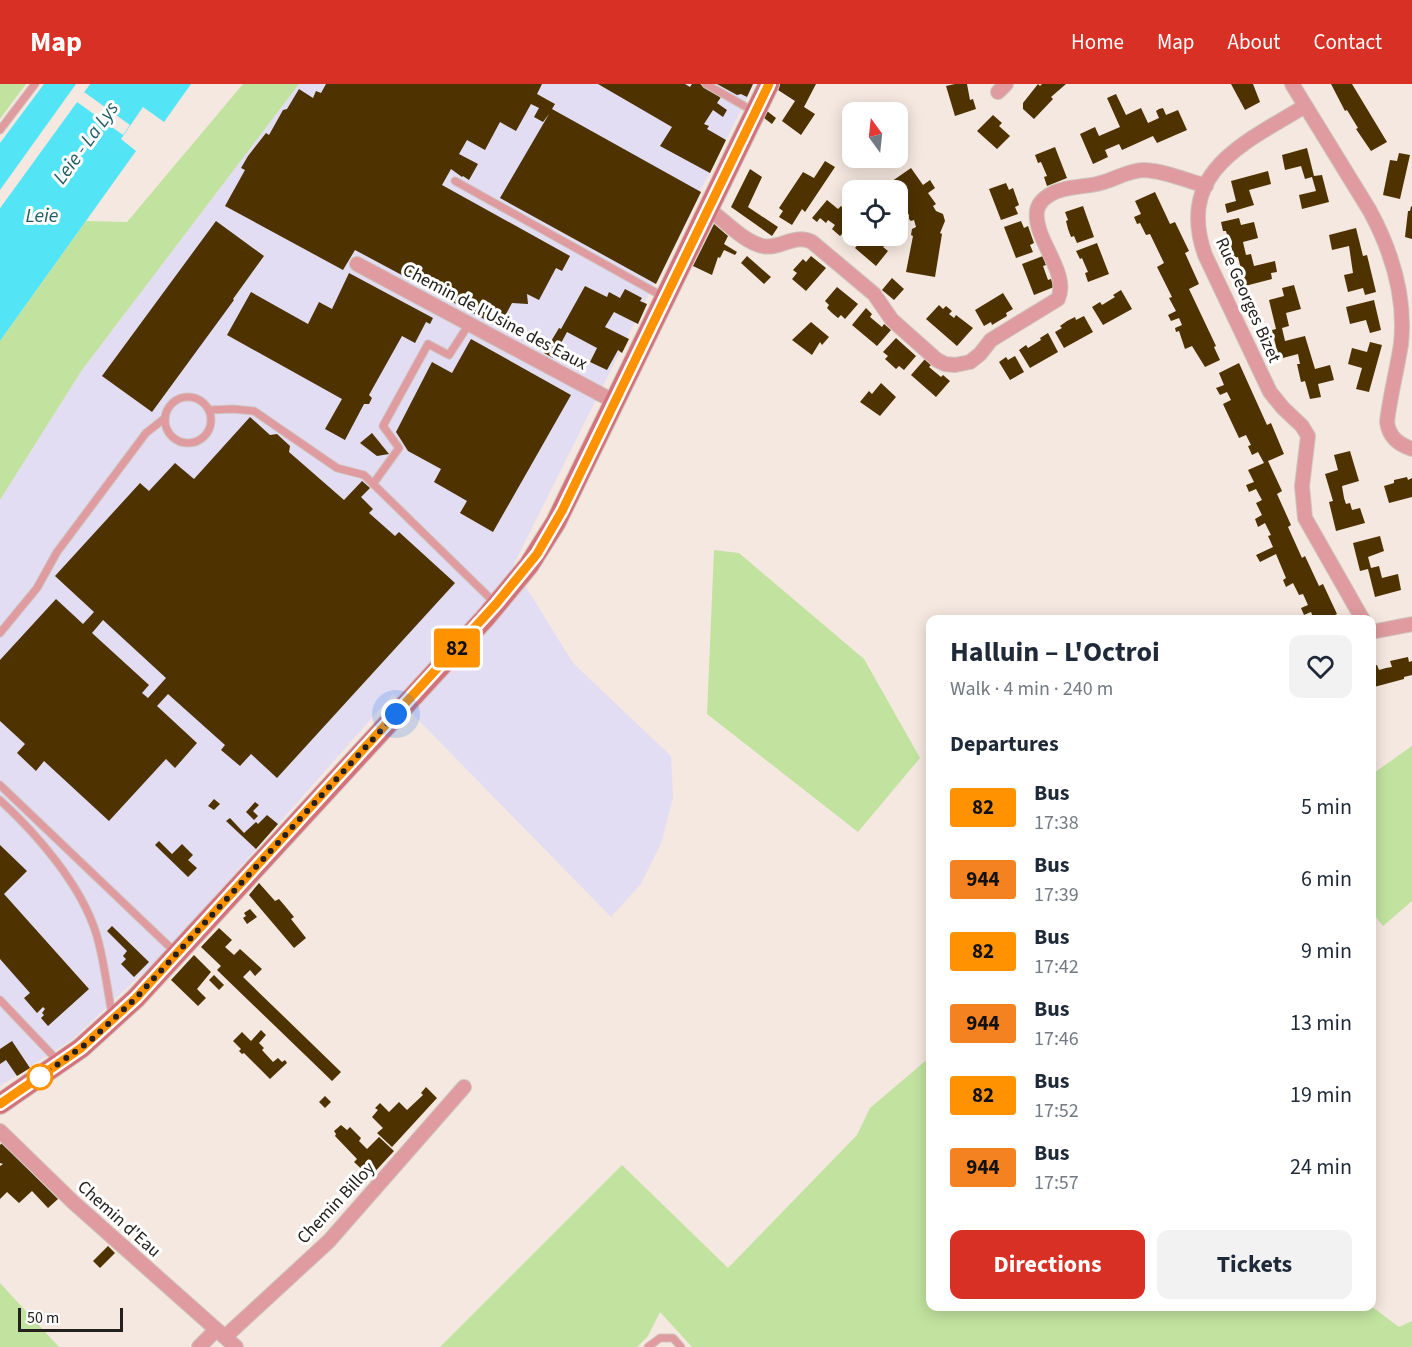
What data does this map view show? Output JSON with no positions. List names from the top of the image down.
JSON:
{
  "streets": {
    "street": [
      "Rue Georges Bizet",
      "Chemin de l'Usine des Eaux",
      "Chemin Billoy",
      "Chemin d'Eau"
    ]
  },
  "crossings": [
    ["Chemin Billoy", "Chemin d'Eau"]
  ],
  "water": ["Leie - La Lys", "Leie"],
  "lines": ["bus line 82"],
  "scale_bar": "50 m",
  "north": "top",
  "page": {
    "header": "Map",
    "nav": [
      "Home",
      "Map",
      "About",
      "Contact"
    ],
    "on_map": "82",
    "heading": [
      ["Halluin – L'Octroi", "Walk · 4 min · 240 m"],
      "Departures"
    ],
    "list": [
      {
        "mark": "82",
        "name": "Bus",
        "note": "17:38",
        "value": "5 min"
      },
      {
        "mark": "944",
        "name": "Bus",
        "note": "17:39",
        "value": "6 min"
      },
      {
        "mark": "82",
        "name": "Bus",
        "note": "17:42",
        "value": "9 min"
      },
      {
        "mark": "944",
        "name": "Bus",
        "note": "17:46",
        "value": "13 min"
      },
      {
        "mark": "82",
        "name": "Bus",
        "note": "17:52",
        "value": "19 min"
      },
      {
        "mark": "944",
        "name": "Bus",
        "note": "17:57",
        "value": "24 min"
      }
    ],
    "buttons": ["Directions", "Tickets"],
    "scale": "50 m"
  }
}
